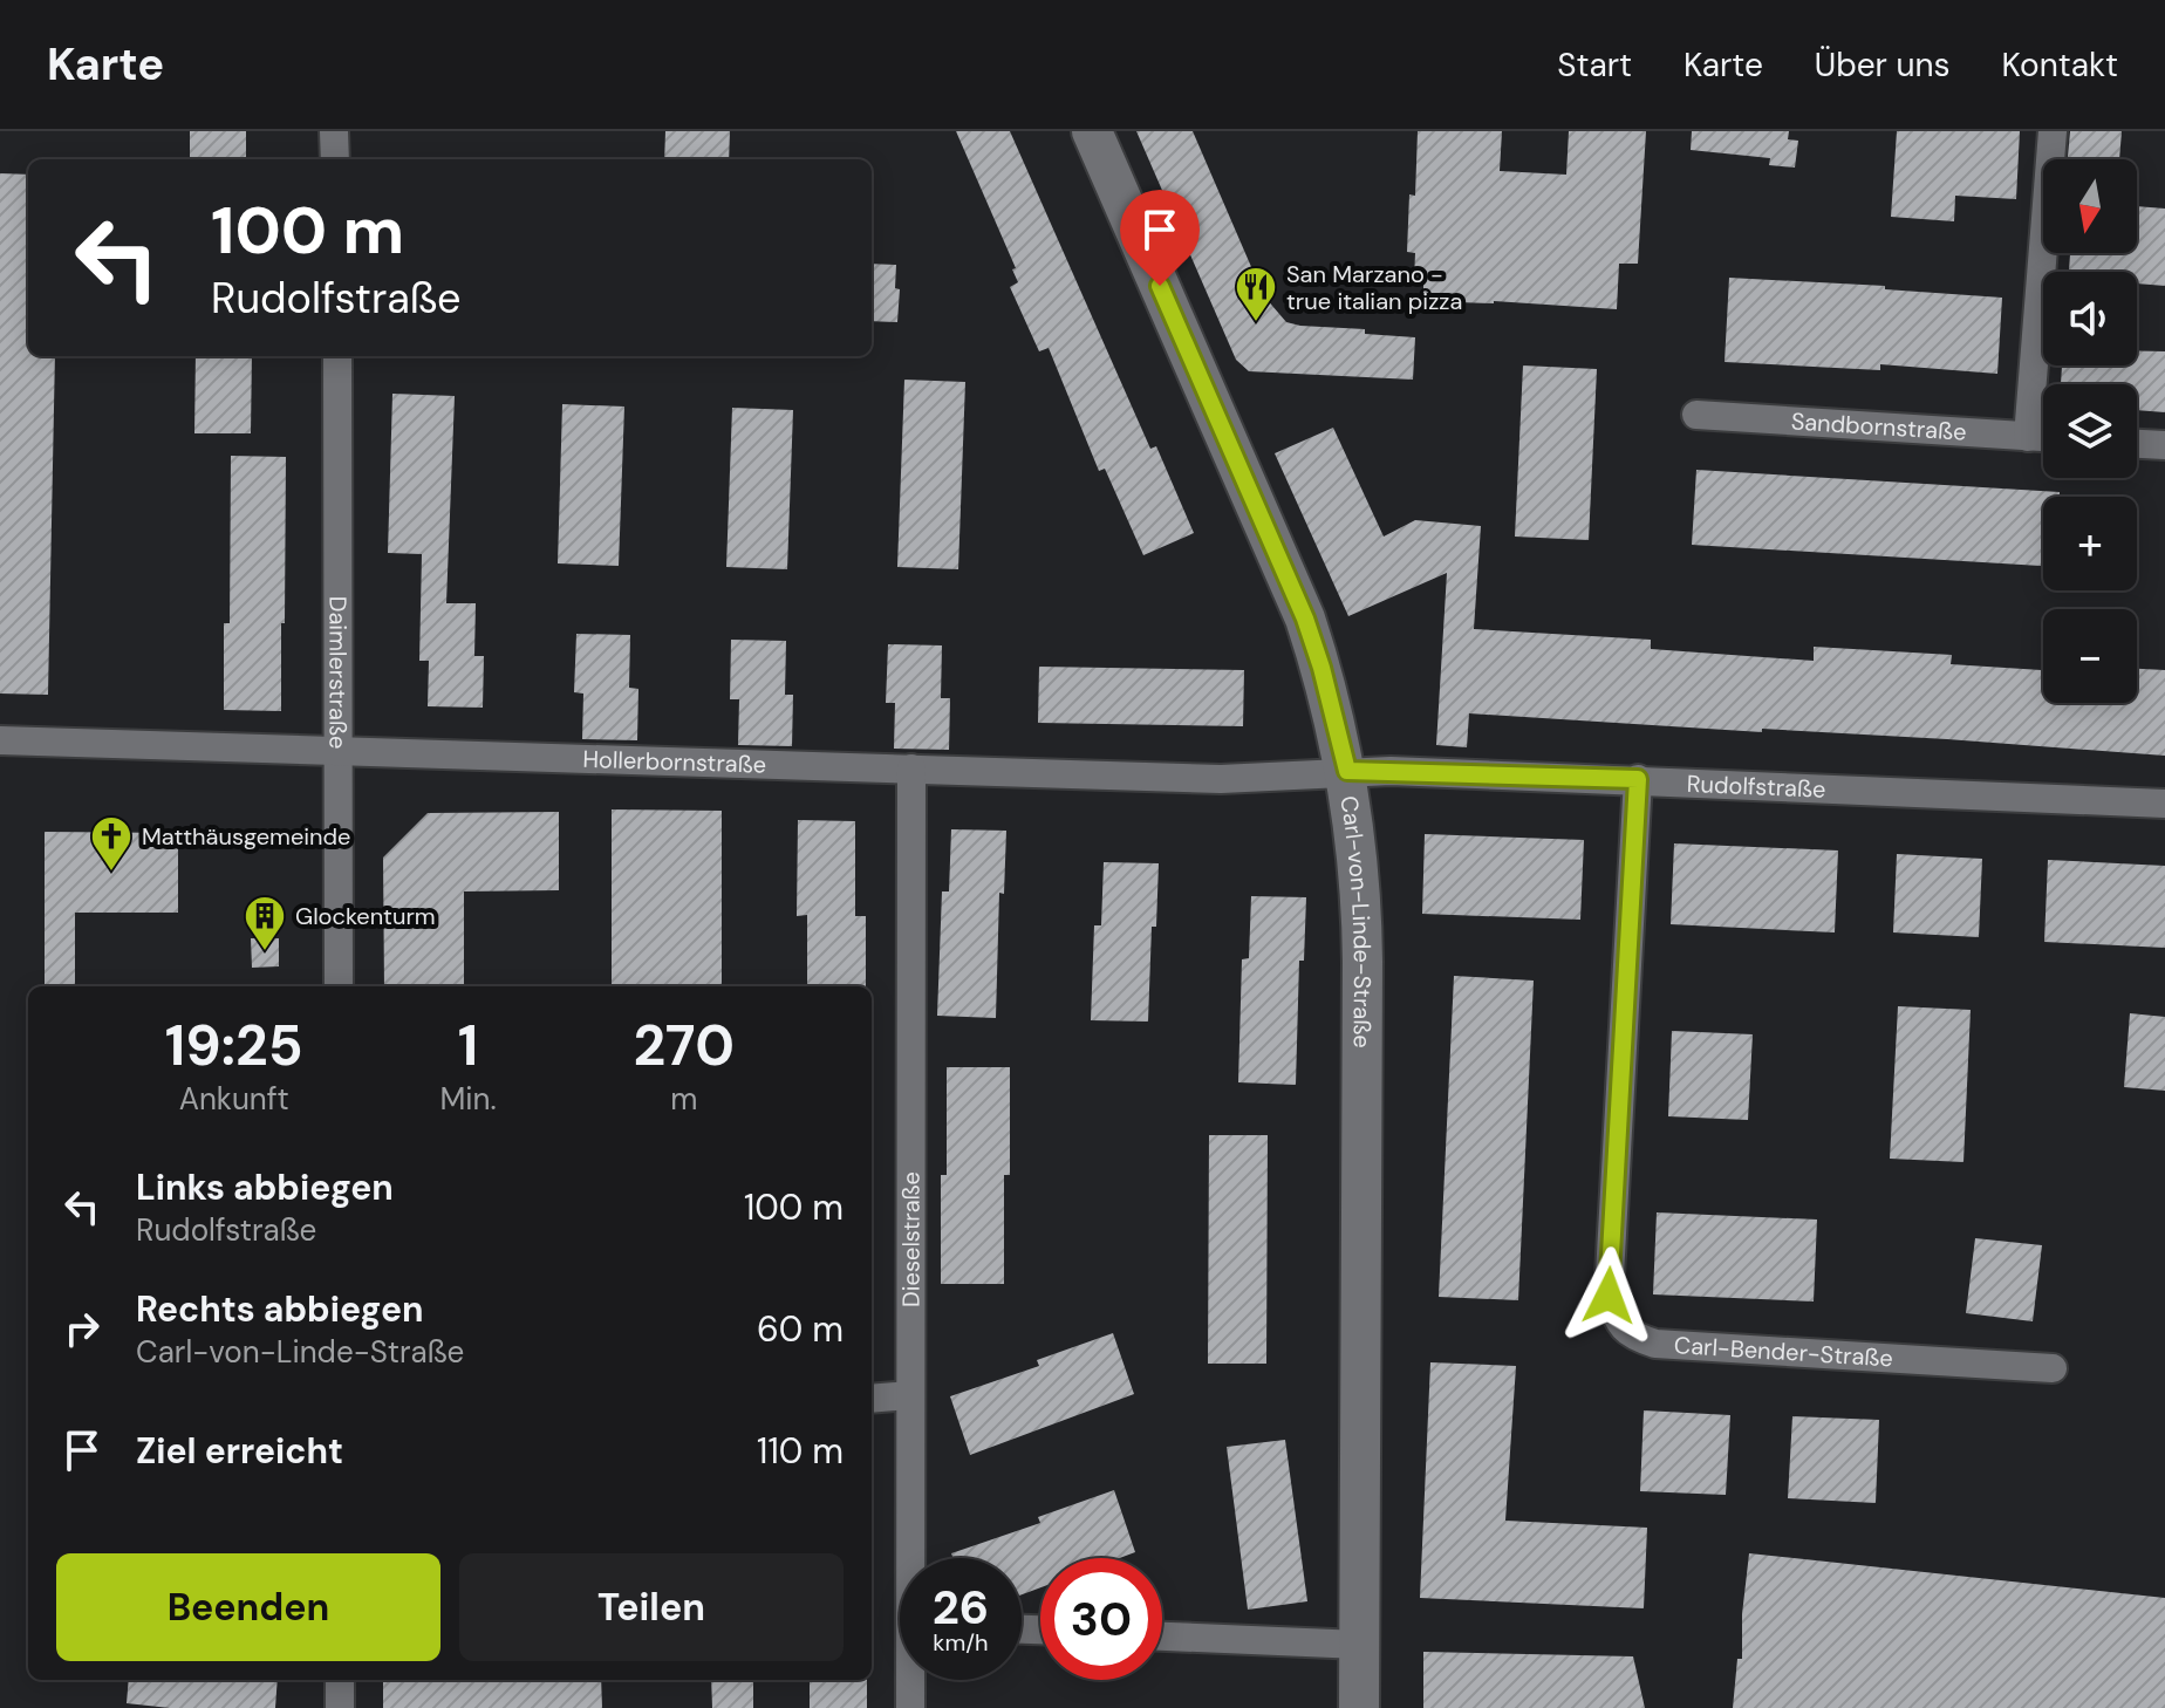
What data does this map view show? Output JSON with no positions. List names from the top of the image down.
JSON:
{
  "streets": {
    "street": [
      "Sandbornstraße",
      "Daimlerstraße",
      "Hollerbornstraße",
      "Rudolfstraße",
      "Carl-von-Linde-Straße",
      "Dieselstraße",
      "Carl-Bender-Straße"
    ]
  },
  "crossings": [
    ["Daimlerstraße", "Hollerbornstraße"],
    ["Hollerbornstraße", "Rudolfstraße"],
    ["Hollerbornstraße", "Carl-von-Linde-Straße"],
    ["Hollerbornstraße", "Dieselstraße"],
    ["Rudolfstraße", "Carl-von-Linde-Straße"],
    ["Rudolfstraße", "Carl-Bender-Straße"]
  ],
  "places": {
    "restaurant": ["San Marzano - true italian pizza"],
    "church": ["Matthäusgemeinde"],
    "building": ["Glockenturm"]
  },
  "north": "bottom",
  "page": {
    "header": "Karte",
    "nav": [
      "Start",
      "Karte",
      "Über uns",
      "Kontakt"
    ],
    "map_buttons": ["+", "−"],
    "turn": ["100 m", "Rudolfstraße"],
    "eta": [
      "19:25",
      "Ankunft",
      "1",
      "Min.",
      "270",
      "m"
    ],
    "list": [
      {
        "name": "Links abbiegen",
        "note": "Rudolfstraße",
        "value": "100 m"
      },
      {
        "name": "Rechts abbiegen",
        "note": "Carl-von-Linde-Straße",
        "value": "60 m"
      },
      {
        "name": "Ziel erreicht",
        "value": "110 m"
      }
    ],
    "buttons": ["Beenden", "Teilen"],
    "speed": "26 km/h",
    "limit": "30"
  }
}
